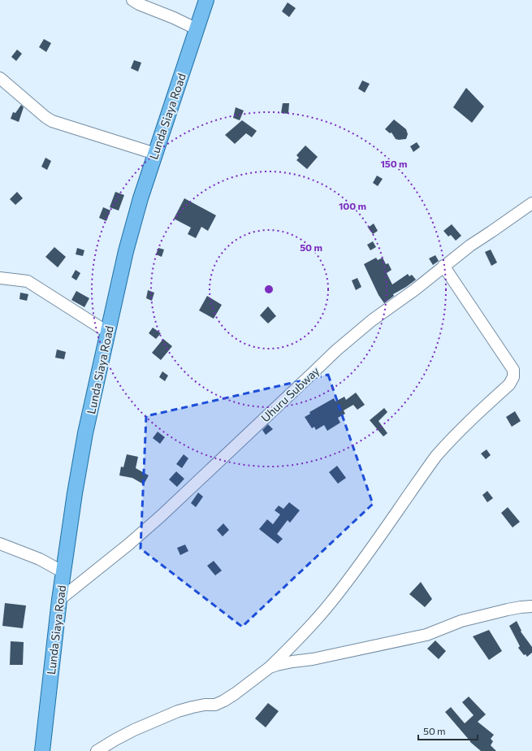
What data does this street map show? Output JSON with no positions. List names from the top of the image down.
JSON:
{
  "streets": {
    "main road": ["Lunda Siaya Road"],
    "street": ["Uhuru Subway"]
  },
  "crossings": [
    ["Lunda Siaya Road", "Uhuru Subway"]
  ],
  "scale_bar": "50 m",
  "rings": ["150 m", "100 m", "50 m"]
}
